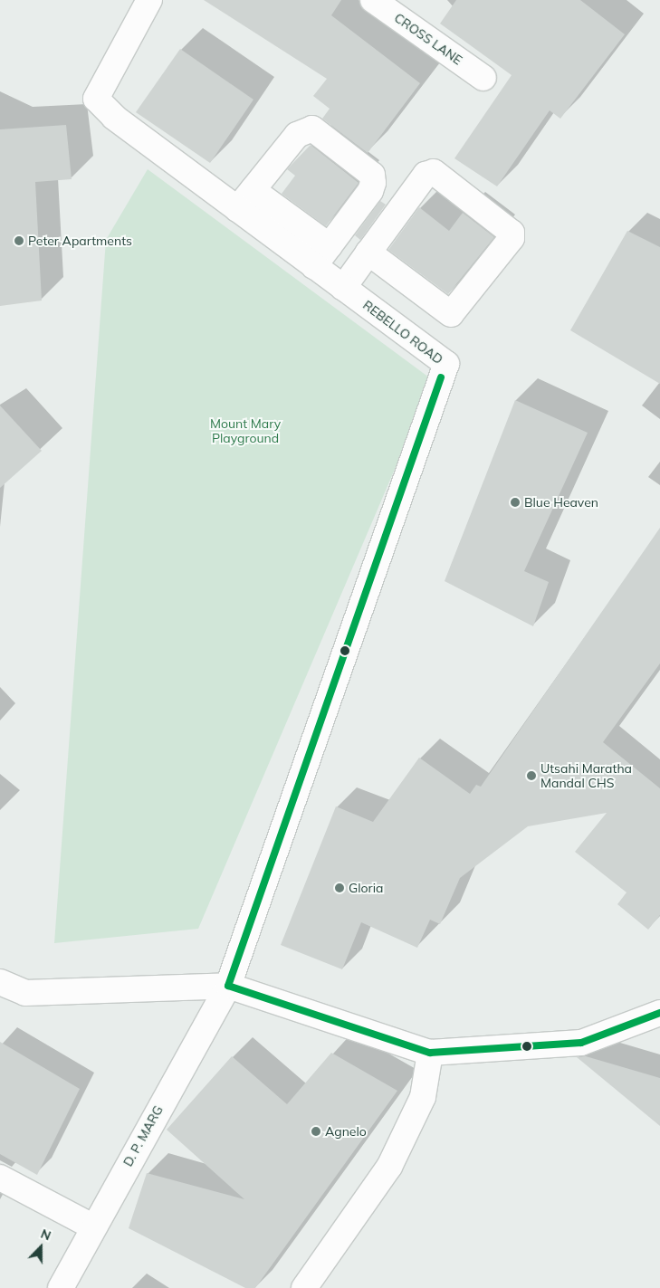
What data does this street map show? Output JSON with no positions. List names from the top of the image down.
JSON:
{
  "streets": {
    "street": ["CROSS LANE", "REBELLO ROAD", "D. P. MARG"]
  },
  "crossings": [
    ["REBELLO ROAD", "D. P. MARG"]
  ],
  "parks": ["Mount Mary Playground"],
  "places": [
    "Peter Apartments",
    "Blue Heaven",
    "Utsahi Maratha Mandal CHS",
    "Gloria",
    "Agnelo"
  ],
  "north": "top"
}
